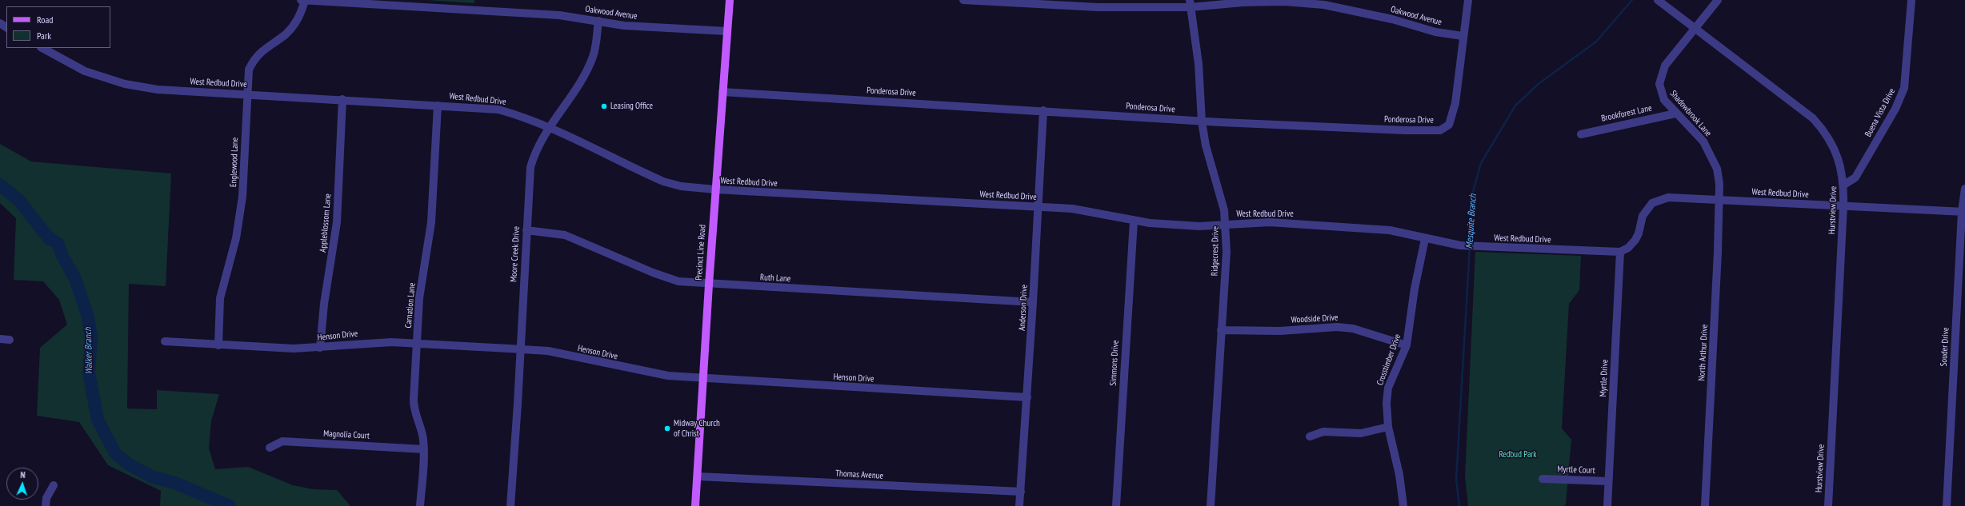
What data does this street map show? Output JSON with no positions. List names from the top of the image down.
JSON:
{
  "streets": {
    "main road": ["Precinct Line Road"],
    "street": [
      "Oakwood Avenue",
      "West Redbud Drive",
      "Ponderosa Drive",
      "Buena Vista Drive",
      "Brookforest Lane",
      "Shadowbrook Lane",
      "Englewood Lane",
      "Hurstview Drive",
      "Appleblossom Lane",
      "Ridgecrest Drive",
      "Moore Creek Drive",
      "Ruth Lane",
      "Carnation Lane",
      "Anderson Drive",
      "Woodside Drive",
      "Henson Drive",
      "Souder Drive",
      "North Arthur Drive",
      "Crosstimber Drive",
      "Simmons Drive",
      "Myrtle Drive",
      "Magnolia Court",
      "Myrtle Court",
      "Thomas Avenue"
    ]
  },
  "crossings": [
    ["Oakwood Avenue", "Ponderosa Drive"],
    ["Oakwood Avenue", "Englewood Lane"],
    ["Oakwood Avenue", "Ridgecrest Drive"],
    ["Oakwood Avenue", "Precinct Line Road"],
    ["Oakwood Avenue", "Moore Creek Drive"],
    ["West Redbud Drive", "Shadowbrook Lane"],
    ["West Redbud Drive", "Englewood Lane"],
    ["West Redbud Drive", "Hurstview Drive"],
    ["West Redbud Drive", "Appleblossom Lane"],
    ["West Redbud Drive", "Ridgecrest Drive"],
    ["West Redbud Drive", "Precinct Line Road"],
    ["West Redbud Drive", "Moore Creek Drive"],
    ["West Redbud Drive", "Carnation Lane"],
    ["West Redbud Drive", "Anderson Drive"],
    ["West Redbud Drive", "Souder Drive"],
    ["West Redbud Drive", "North Arthur Drive"],
    ["West Redbud Drive", "Crosstimber Drive"],
    ["West Redbud Drive", "Simmons Drive"],
    ["West Redbud Drive", "Myrtle Drive"],
    ["Ponderosa Drive", "Ridgecrest Drive"],
    ["Ponderosa Drive", "Precinct Line Road"],
    ["Ponderosa Drive", "Anderson Drive"],
    ["Buena Vista Drive", "Hurstview Drive"],
    ["Brookforest Lane", "Shadowbrook Lane"],
    ["Shadowbrook Lane", "Hurstview Drive"],
    ["Shadowbrook Lane", "North Arthur Drive"],
    ["Englewood Lane", "Henson Drive"],
    ["Appleblossom Lane", "Henson Drive"],
    ["Ridgecrest Drive", "Woodside Drive"],
    ["Precinct Line Road", "Ruth Lane"],
    ["Precinct Line Road", "Henson Drive"],
    ["Precinct Line Road", "Thomas Avenue"],
    ["Moore Creek Drive", "Ruth Lane"],
    ["Moore Creek Drive", "Henson Drive"],
    ["Ruth Lane", "Anderson Drive"],
    ["Carnation Lane", "Henson Drive"],
    ["Carnation Lane", "Magnolia Court"],
    ["Anderson Drive", "Henson Drive"],
    ["Anderson Drive", "Thomas Avenue"],
    ["Woodside Drive", "Crosstimber Drive"],
    ["Myrtle Drive", "Myrtle Court"]
  ],
  "water": ["Mesquite Branch", "Walker Branch"],
  "parks": ["Redbud Park"],
  "places": ["Leasing Office", "Midway Church of Christ"],
  "legend": ["Road", "Park"],
  "north": "top"
}
